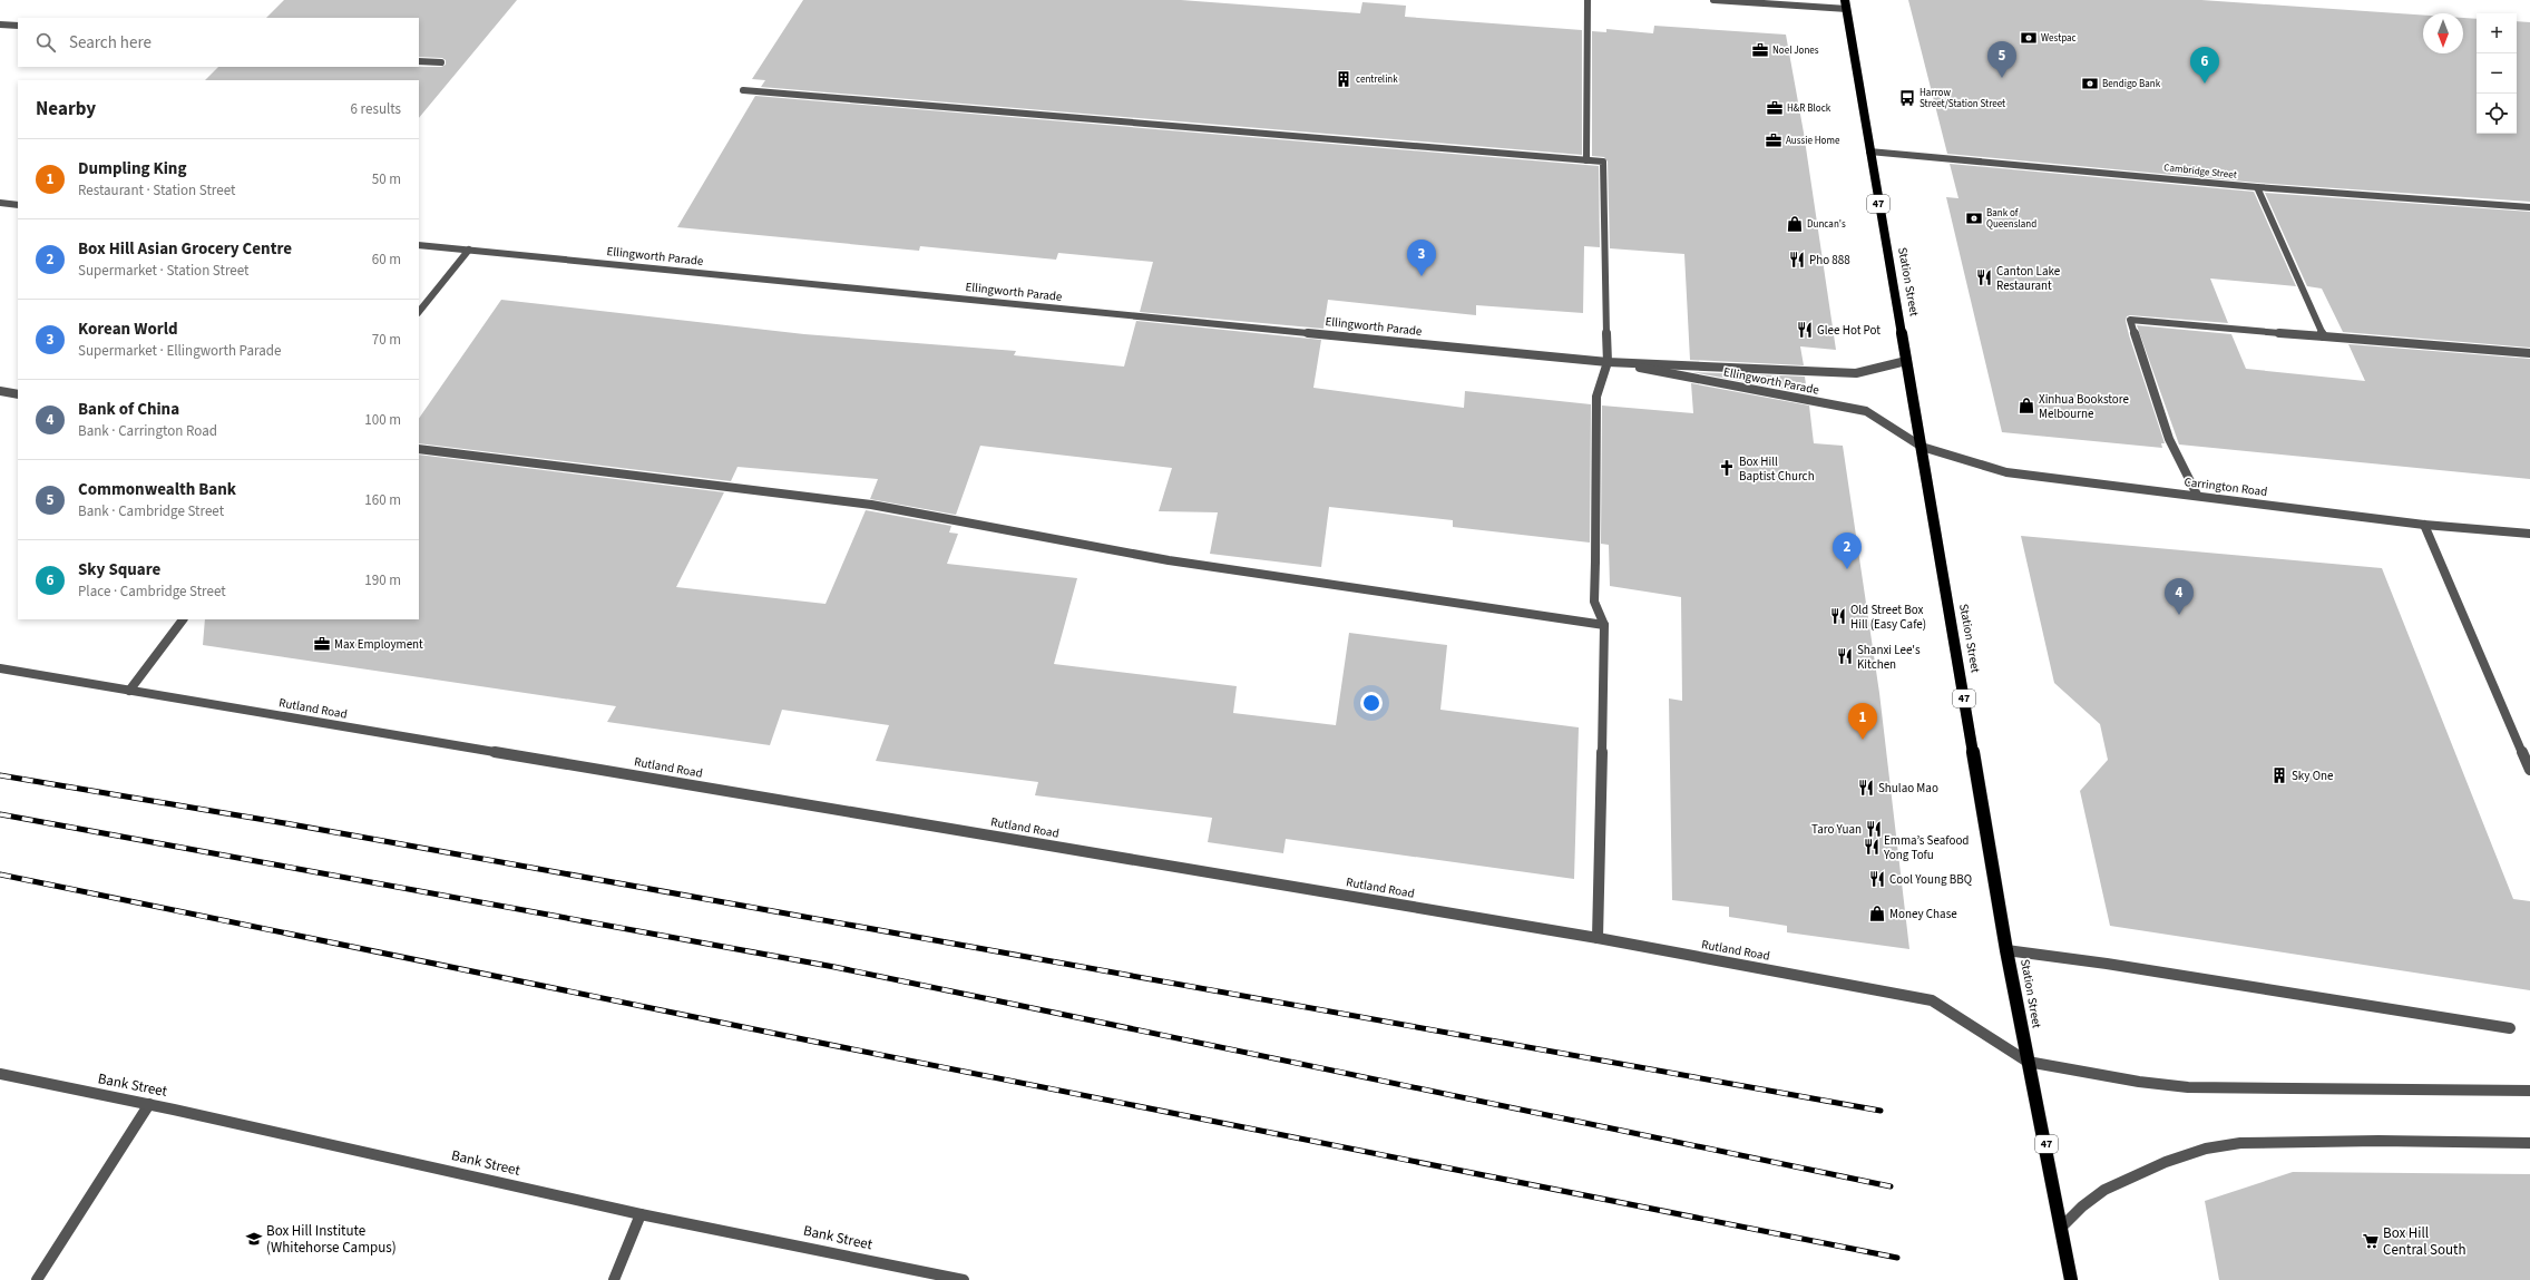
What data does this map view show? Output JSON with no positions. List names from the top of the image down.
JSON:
{
  "streets": {
    "main road": ["47", "Station Street"],
    "street": [
      "Cambridge Street",
      "Ellingworth Parade",
      "Carrington Road",
      "Rutland Road",
      "Bank Street"
    ]
  },
  "crossings": [
    ["Cambridge Street", "Station Street"],
    ["Ellingworth Parade", "Station Street"],
    ["Ellingworth Parade", "Carrington Road"],
    ["Station Street", "Carrington Road"],
    ["Station Street", "Rutland Road"]
  ],
  "places": {
    "bank": ["Westpac", "Bendigo Bank", "Bank of Queensland"],
    "office": [
      "Noel Jones",
      "H&R Block",
      "Aussie Home",
      "Max Employment"
    ],
    "building": ["centrelink", "Sky One"],
    "bus stop": ["Harrow Street/Station Street"],
    "shop": ["Duncan's", "Xinhua Bookstore Melbourne", "Money Chase"],
    "restaurant": [
      "Pho 888",
      "Canton Lake Restaurant",
      "Glee Hot Pot",
      "Old Street Box Hill (Easy Cafe)",
      "Shanxi Lee's Kitchen",
      "Shulao Mao",
      "Taro Yuan",
      "Emma’s Seafood Yong Tofu",
      "Cool Young BBQ"
    ],
    "church": ["Box Hill Baptist Church"],
    "school or university": ["Box Hill Institute (Whitehorse Campus)"],
    "supermarket": ["Box Hill Central South"]
  },
  "north": "bottom",
  "page": {
    "map_buttons": ["+", "−"],
    "search": "Search here",
    "pins": [
      "5",
      "6",
      "3",
      "2",
      "4",
      "1"
    ],
    "heading": ["Nearby", "6 results"],
    "list": [
      {
        "mark": "1",
        "name": "Dumpling King",
        "note": "Restaurant · Station Street",
        "value": "50 m"
      },
      {
        "mark": "2",
        "name": "Box Hill Asian Grocery Centre",
        "note": "Supermarket · Station Street",
        "value": "60 m"
      },
      {
        "mark": "3",
        "name": "Korean World",
        "note": "Supermarket · Ellingworth Parade",
        "value": "70 m"
      },
      {
        "mark": "4",
        "name": "Bank of China",
        "note": "Bank · Carrington Road",
        "value": "100 m"
      },
      {
        "mark": "5",
        "name": "Commonwealth Bank",
        "note": "Bank · Cambridge Street",
        "value": "160 m"
      },
      {
        "mark": "6",
        "name": "Sky Square",
        "note": "Place · Cambridge Street",
        "value": "190 m"
      }
    ]
  }
}
